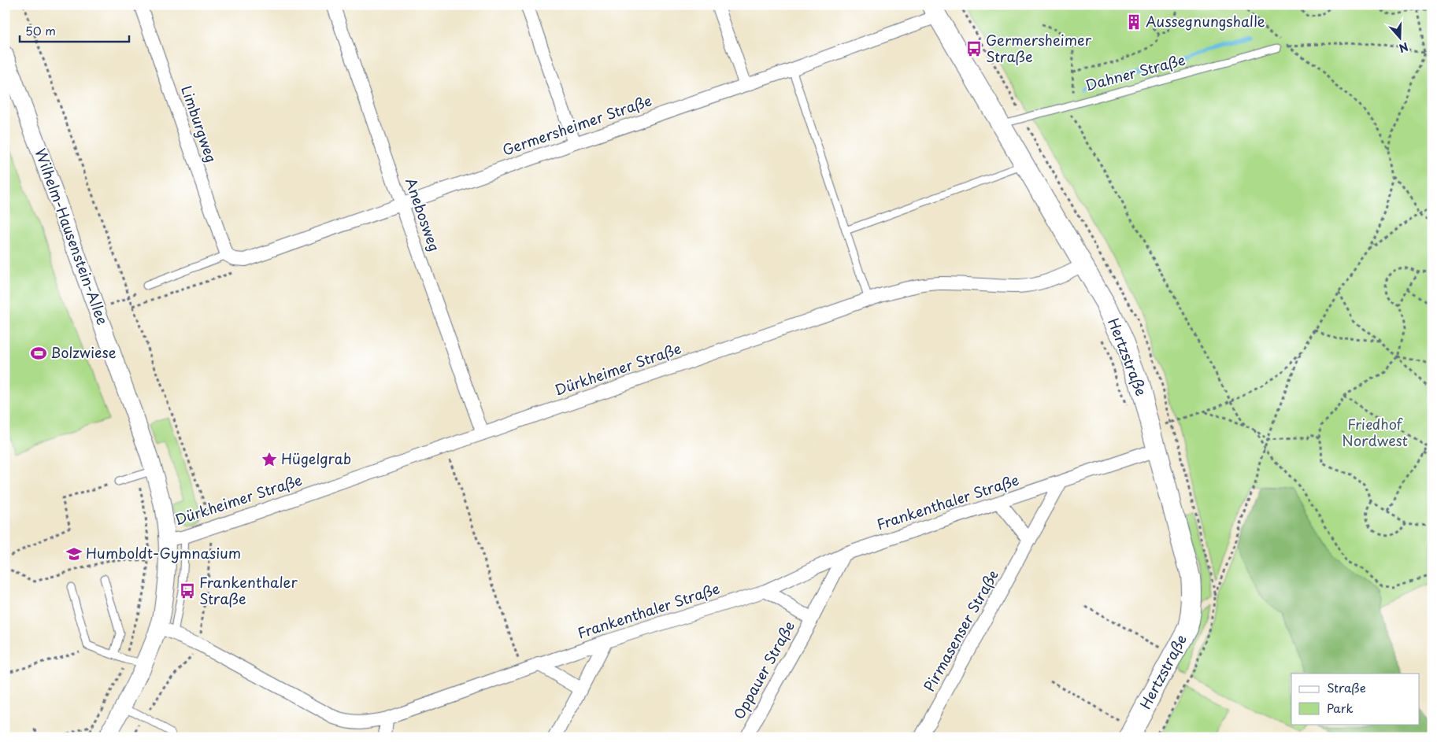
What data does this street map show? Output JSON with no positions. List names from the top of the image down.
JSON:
{
  "streets": {
    "main road": ["Hertzstraße"],
    "street": [
      "Limburgweg",
      "Germersheimer Straße",
      "Anebosweg",
      "Wilhelm-Hausenstein-Allee",
      "Dürkheimer Straße",
      "Frankenthaler Straße",
      "Pirmasenser Straße",
      "Oppauer Straße"
    ],
    "lane": ["Dahner Straße"]
  },
  "crossings": [
    ["Dahner Straße", "Hertzstraße"],
    ["Germersheimer Straße", "Anebosweg"],
    ["Germersheimer Straße", "Hertzstraße"],
    ["Anebosweg", "Dürkheimer Straße"],
    ["Wilhelm-Hausenstein-Allee", "Dürkheimer Straße"],
    ["Wilhelm-Hausenstein-Allee", "Frankenthaler Straße"],
    ["Hertzstraße", "Dürkheimer Straße"],
    ["Hertzstraße", "Frankenthaler Straße"],
    ["Frankenthaler Straße", "Pirmasenser Straße"],
    ["Frankenthaler Straße", "Oppauer Straße"]
  ],
  "parks": ["Friedhof Nordwest"],
  "places": {
    "building": ["Aussegnungshalle"],
    "bus stop": ["Germersheimer Straße", "Frankenthaler Straße"],
    "sports": ["Bolzwiese"],
    "place": ["Hügelgrab"],
    "school or university": ["Humboldt-Gymnasium"]
  },
  "legend": ["Straße", "Park"],
  "scale_bar": "50 m",
  "north": "bottom"
}
